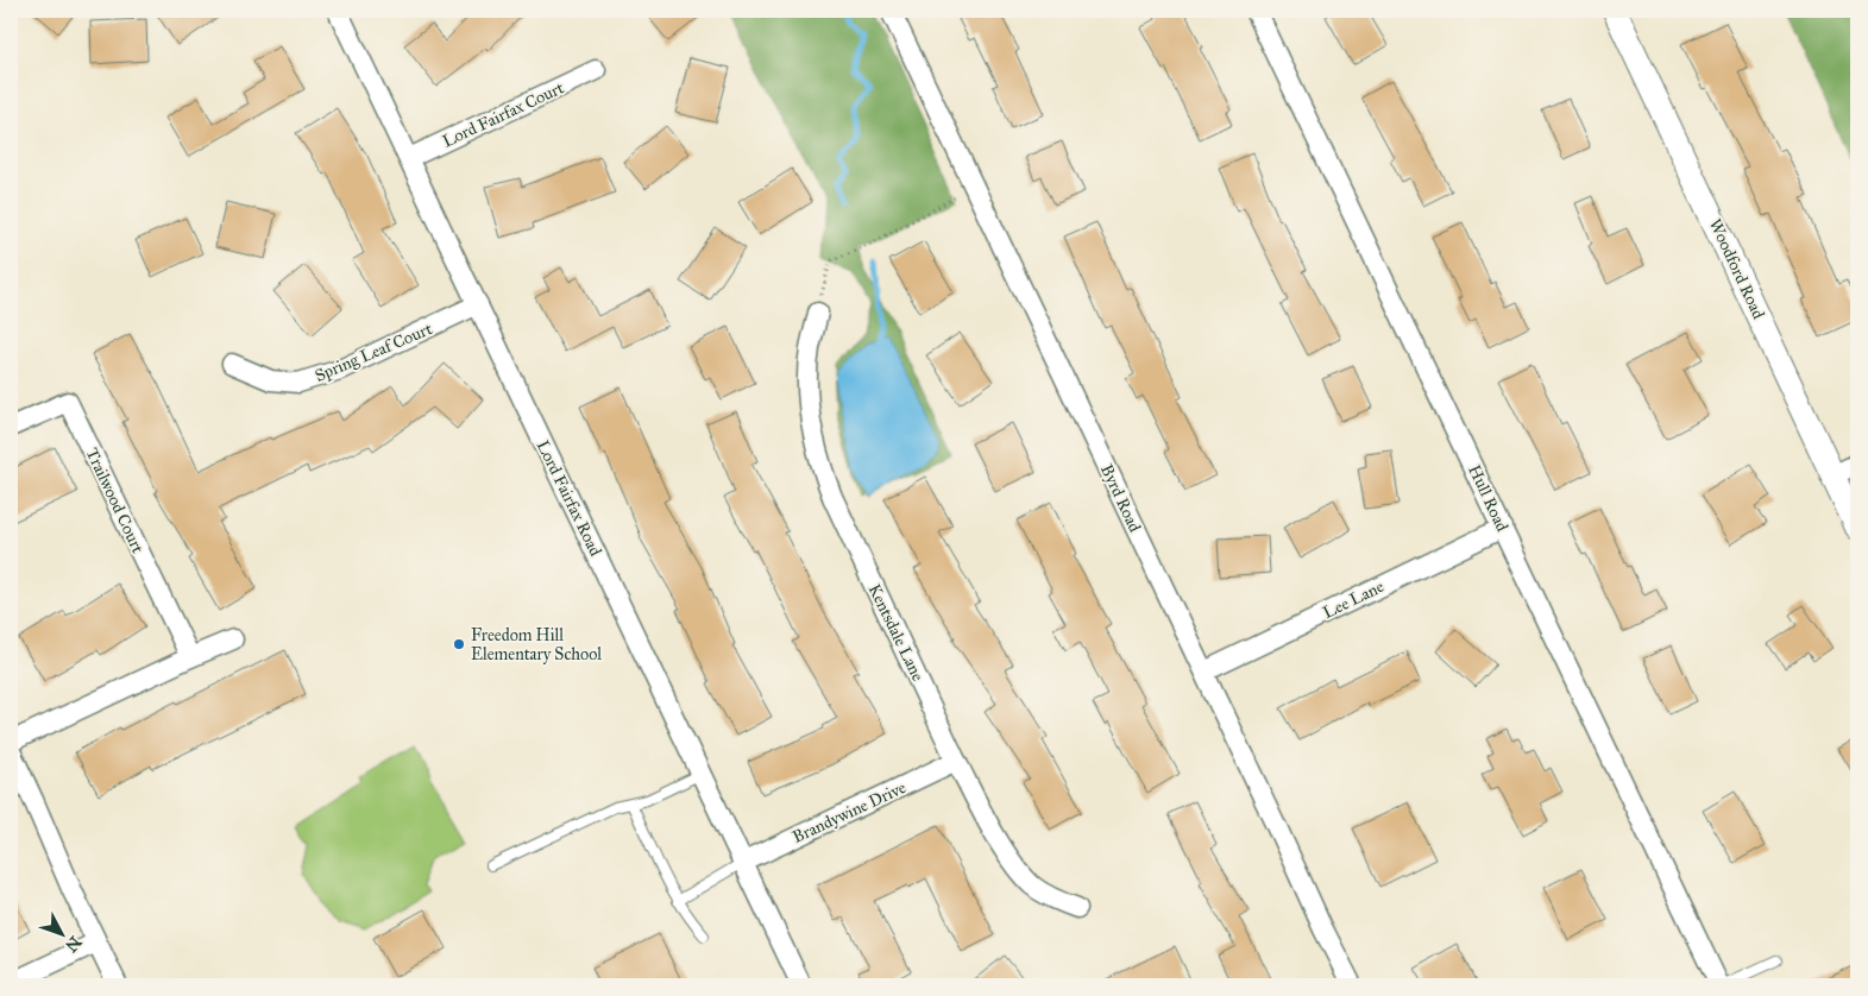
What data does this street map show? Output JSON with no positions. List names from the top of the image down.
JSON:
{
  "streets": {
    "street": [
      "Lord Fairfax Court",
      "Woodford Road",
      "Spring Leaf Court",
      "Lord Fairfax Road",
      "Byrd Road",
      "Hull Road",
      "Trailwood Court",
      "Lee Lane",
      "Kentsdale Lane",
      "Brandywine Drive"
    ]
  },
  "crossings": [
    ["Lord Fairfax Court", "Lord Fairfax Road"],
    ["Spring Leaf Court", "Lord Fairfax Road"],
    ["Lord Fairfax Road", "Brandywine Drive"],
    ["Byrd Road", "Lee Lane"],
    ["Hull Road", "Lee Lane"],
    ["Kentsdale Lane", "Brandywine Drive"]
  ],
  "places": ["Freedom Hill Elementary School"],
  "north": "bottom right"
}
